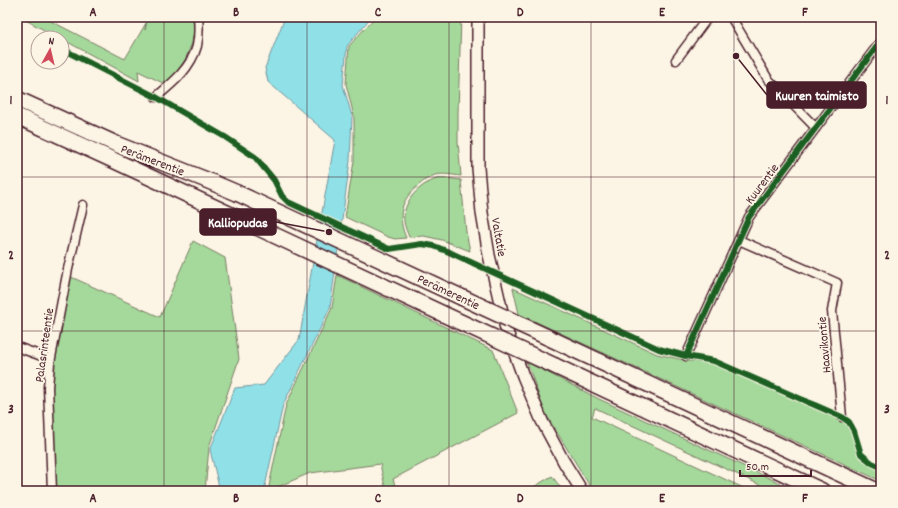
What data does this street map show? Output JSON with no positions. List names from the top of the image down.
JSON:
{
  "streets": {
    "highway": ["Perämerentie"],
    "main road": ["Valtatie"],
    "street": ["Kuurentie", "Palasrinteentie", "Haavikontie"]
  },
  "crossings": [
    ["Kuurentie", "Haavikontie"]
  ],
  "places": ["Kuuren taimisto", "Kalliopudas"],
  "scale_bar": "50 m",
  "north": "top",
  "grid": {
    "columns": [
      "A",
      "B",
      "C",
      "D",
      "E",
      "F"
    ],
    "rows": ["1", "2", "3"]
  }
}
